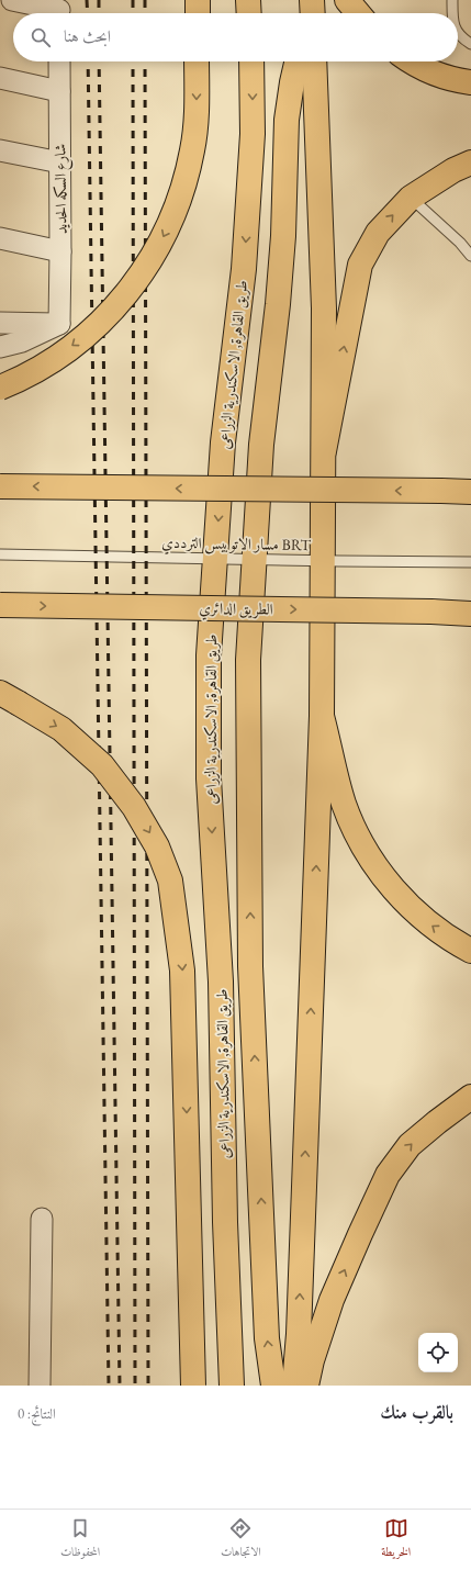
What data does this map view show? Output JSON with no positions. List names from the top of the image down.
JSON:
{
  "streets": {
    "highway": ["طريق القاهرة, الاسكندرية الزراعى", "الطريق الدائري"],
    "street": ["شارع السكه الحديد"],
    "lane": ["مسار الاتوبيس الترددي BRT"]
  },
  "page": {
    "search": "ابحث هنا",
    "heading": ["بالقرب منك", "النتائج: 0"],
    "nav": ["الخريطة", "الاتجاهات", "المحفوظات"]
  }
}
